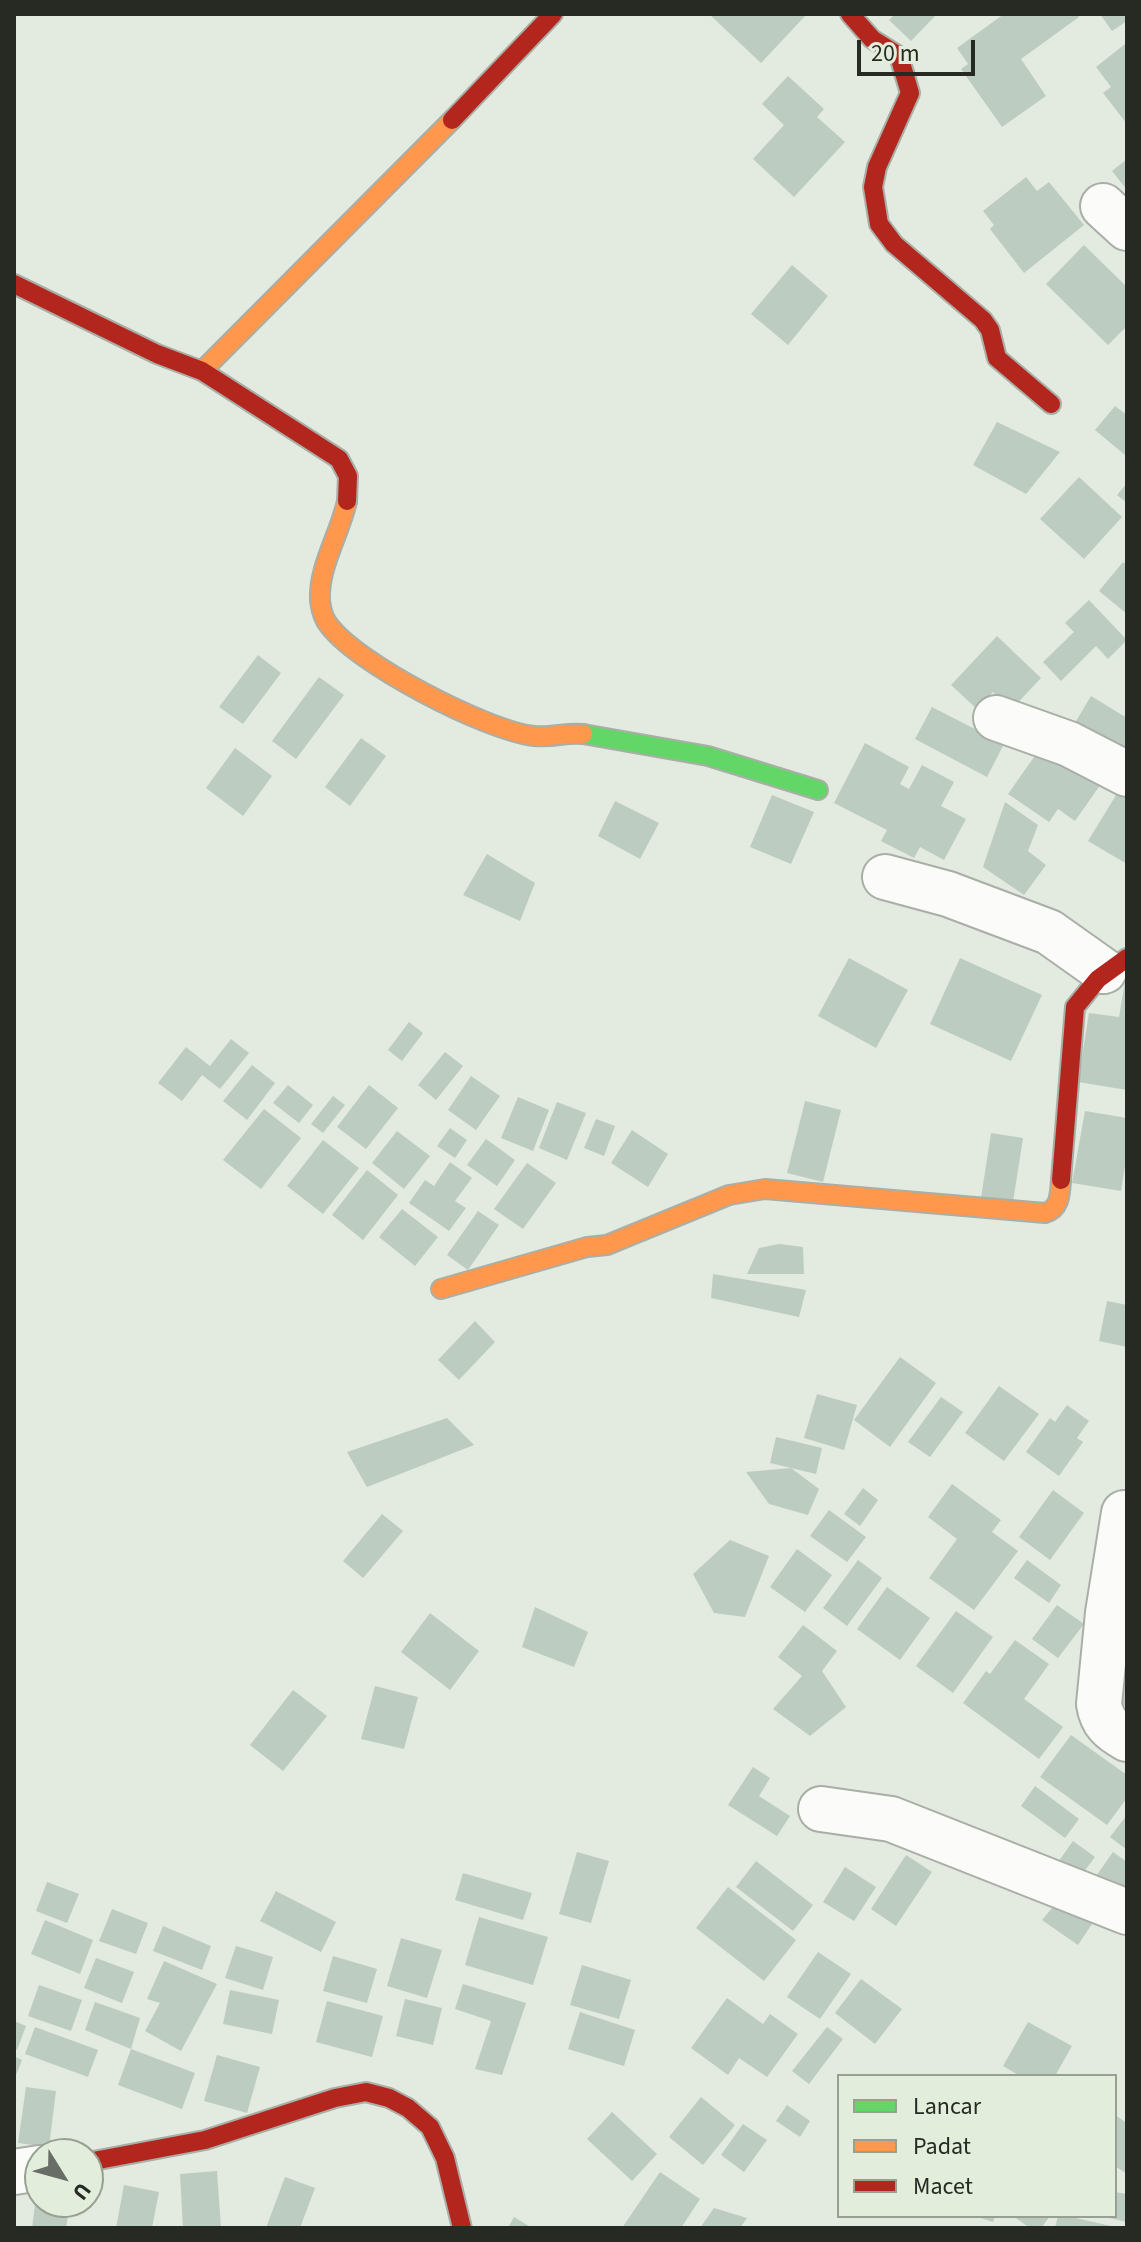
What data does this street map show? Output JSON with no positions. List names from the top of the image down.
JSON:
{
  "legend": ["Lancar", "Padat", "Macet"],
  "scale_bar": "20 m",
  "north": "bottom right"
}
